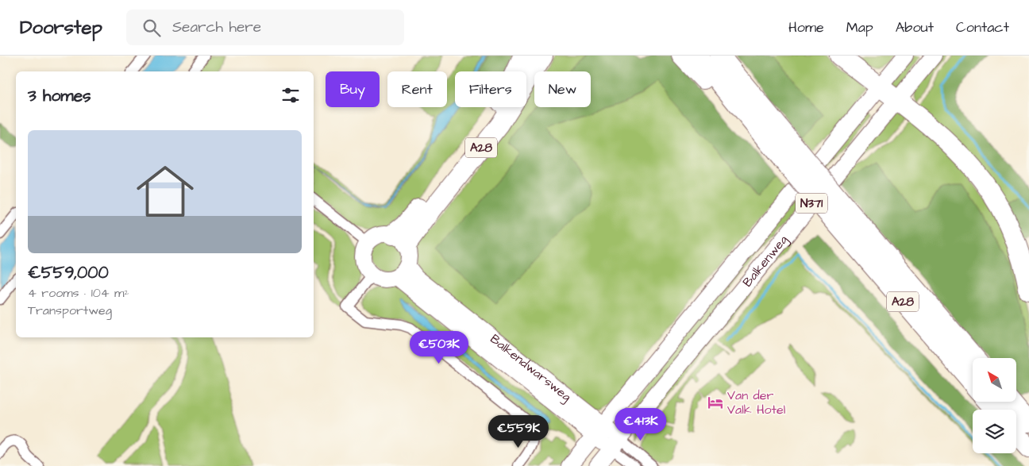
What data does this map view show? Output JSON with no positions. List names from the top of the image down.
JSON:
{
  "streets": {
    "highway": ["A28"],
    "main road": ["N371", "Balkenweg", "Balkendwarsweg"]
  },
  "crossings": [
    ["A28", "Balkendwarsweg"],
    ["Balkenweg", "Balkendwarsweg"]
  ],
  "places": {
    "hotel": ["Van der Valk Hotel"]
  },
  "north": "top left",
  "page": {
    "header": "Doorstep",
    "search": "Search here",
    "nav": [
      "Home",
      "Map",
      "About",
      "Contact"
    ],
    "chip": [
      "Buy",
      "Rent",
      "Filters",
      "New"
    ],
    "heading": "3 homes",
    "list": [
      {
        "name": "€559,000",
        "note": "4 rooms · 104 m² · Transportweg"
      }
    ],
    "price": ["€503K", "€413K", "€559K"]
  }
}
